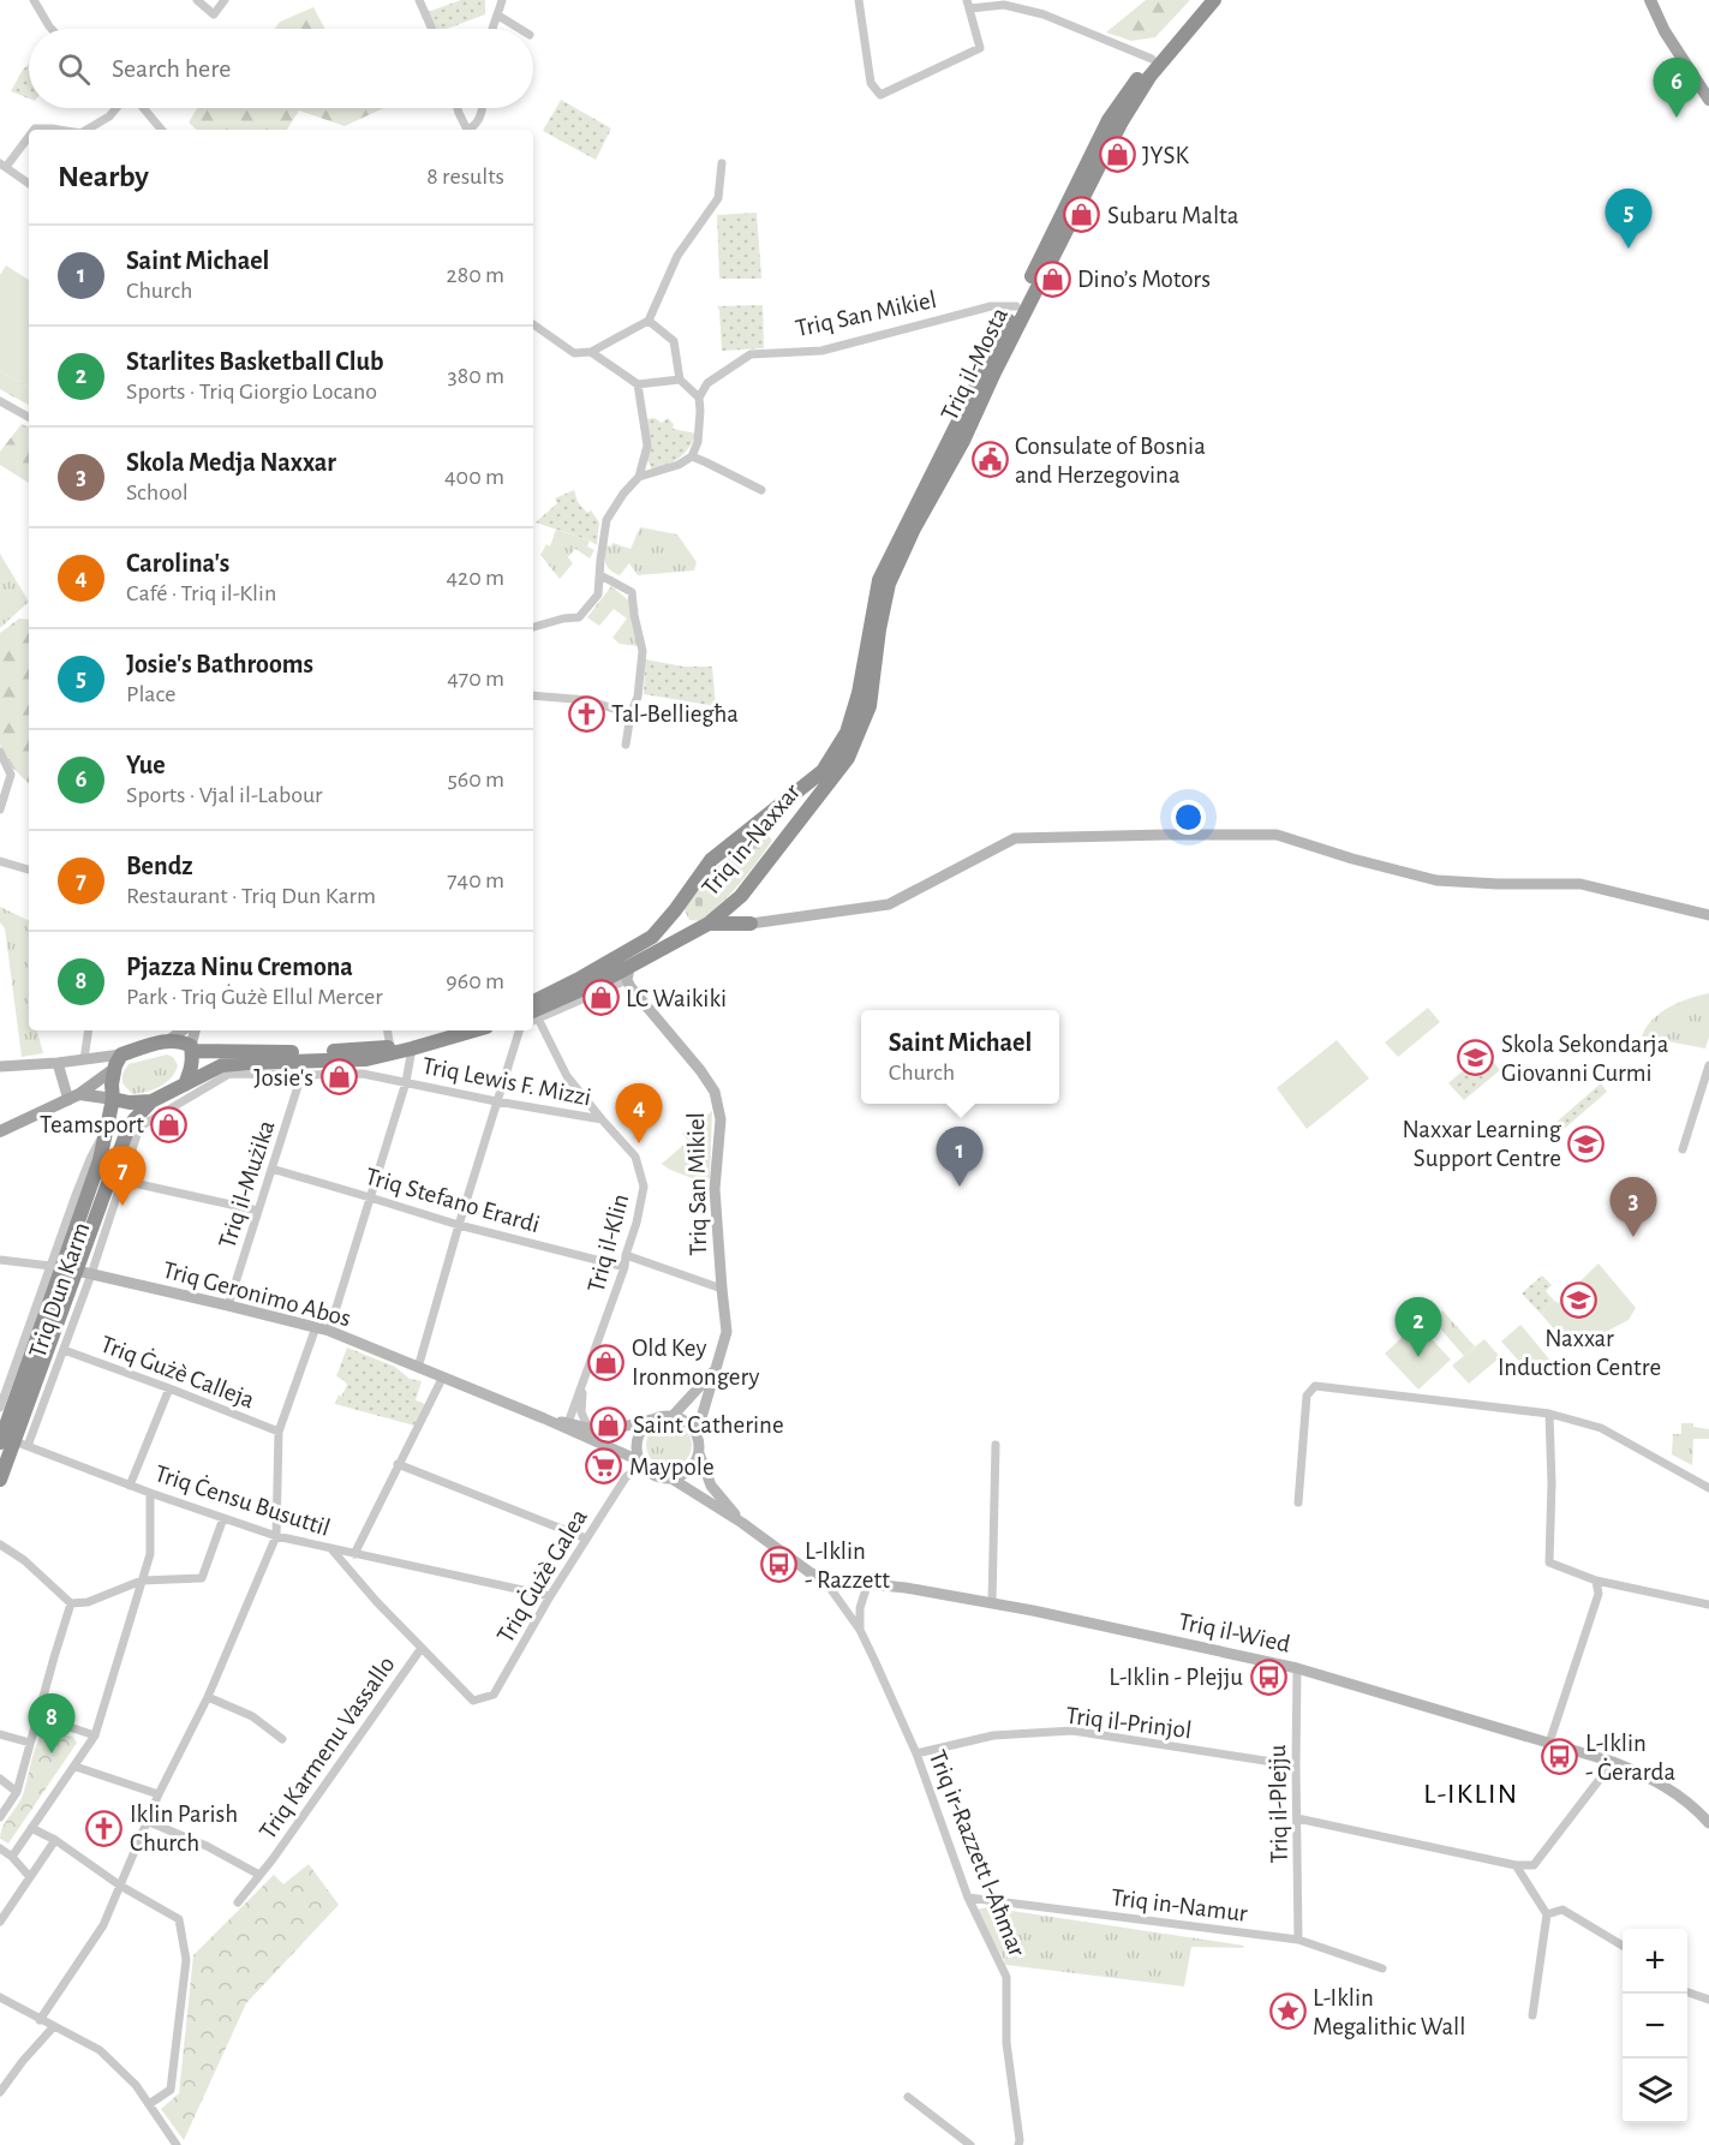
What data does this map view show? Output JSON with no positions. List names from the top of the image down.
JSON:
{
  "streets": {
    "highway": ["Triq il-Mosta", "Triq in-Naxxar", "Triq Dun Karm"],
    "street": [
      "Triq San Mikiel",
      "Triq Lewis F. Mizzi",
      "Triq il-Mużika",
      "Triq Stefano Erardi",
      "Triq il-Klin",
      "Triq Geronimo Abos",
      "Triq Ġużè Calleja",
      "Triq Ċensu Busuttil",
      "Triq Ġużè Galea",
      "Triq il-Wied",
      "Triq il-Prinjol",
      "Triq Karmenu Vassallo",
      "Triq il-Plejju",
      "Triq ir-Razzett l-Aħmar",
      "Triq in-Namur"
    ]
  },
  "crossings": [
    ["Triq San Mikiel", "Triq il-Mosta"],
    ["Triq San Mikiel", "Triq in-Naxxar"],
    ["Triq San Mikiel", "Triq Geronimo Abos"],
    ["Triq San Mikiel", "Triq Ġużè Galea"],
    ["Triq San Mikiel", "Triq il-Wied"],
    ["Triq il-Mosta", "Triq in-Naxxar"],
    ["Triq Lewis F. Mizzi", "Triq il-Klin"],
    ["Triq Lewis F. Mizzi", "Triq Dun Karm"],
    ["Triq il-Mużika", "Triq Stefano Erardi"],
    ["Triq il-Mużika", "Triq Dun Karm"],
    ["Triq il-Mużika", "Triq Geronimo Abos"],
    ["Triq Stefano Erardi", "Triq il-Klin"],
    ["Triq il-Klin", "Triq Geronimo Abos"],
    ["Triq Dun Karm", "Triq Geronimo Abos"],
    ["Triq Dun Karm", "Triq Ġużè Calleja"],
    ["Triq Dun Karm", "Triq Ċensu Busuttil"],
    ["Triq Geronimo Abos", "Triq Ġużè Galea"],
    ["Triq Geronimo Abos", "Triq il-Wied"],
    ["Triq Ċensu Busuttil", "Triq Ġużè Galea"],
    ["Triq Ġużè Galea", "Triq il-Wied"],
    ["Triq Ġużè Galea", "Triq Karmenu Vassallo"],
    ["Triq il-Wied", "Triq il-Plejju"],
    ["Triq il-Wied", "Triq ir-Razzett l-Aħmar"],
    ["Triq il-Prinjol", "Triq il-Plejju"],
    ["Triq il-Prinjol", "Triq ir-Razzett l-Aħmar"],
    ["Triq il-Plejju", "Triq in-Namur"],
    ["Triq ir-Razzett l-Aħmar", "Triq in-Namur"]
  ],
  "districts": ["L-IKLIN"],
  "places": {
    "shop": [
      "JYSK",
      "Subaru Malta",
      "Dino’s Motors",
      "LC Waikiki",
      "Josie's",
      "Teamsport",
      "Old Key Ironmongery",
      "Saint Catherine"
    ],
    "public building": ["Consulate of Bosnia and Herzegovina"],
    "church": ["Tal-Belliegħa", "Iklin Parish Church"],
    "school or university": ["Skola Sekondarja Giovanni Curmi", "Naxxar Learning Support Centre", "Naxxar Induction Centre"],
    "supermarket": ["Maypole"],
    "bus stop": ["L-Iklin - Razzett", "L-Iklin - Plejju", "L-Iklin - Ġerarda"],
    "place": ["L-Iklin Megalithic Wall"]
  },
  "page": {
    "search": "Search here",
    "pins": [
      "6",
      "5",
      "4",
      "1",
      "7",
      "3",
      "2",
      "8"
    ],
    "heading": ["Nearby", "8 results"],
    "list": [
      {
        "mark": "1",
        "name": "Saint Michael",
        "note": "Church",
        "value": "280 m"
      },
      {
        "mark": "2",
        "name": "Starlites Basketball Club",
        "note": "Sports · Triq Giorgio Locano",
        "value": "380 m"
      },
      {
        "mark": "3",
        "name": "Skola Medja Naxxar",
        "note": "School",
        "value": "400 m"
      },
      {
        "mark": "4",
        "name": "Carolina's",
        "note": "Café · Triq il-Klin",
        "value": "420 m"
      },
      {
        "mark": "5",
        "name": "Josie's Bathrooms",
        "note": "Place",
        "value": "470 m"
      },
      {
        "mark": "6",
        "name": "Yue",
        "note": "Sports · Vjal il-Labour",
        "value": "560 m"
      },
      {
        "mark": "7",
        "name": "Bendz",
        "note": "Restaurant · Triq Dun Karm",
        "value": "740 m"
      },
      {
        "mark": "8",
        "name": "Pjazza Ninu Cremona",
        "note": "Park · Triq Ġużè Ellul Mercer",
        "value": "960 m"
      }
    ],
    "popup": ["Saint Michael", "Church"],
    "map_buttons": ["+", "−"]
  }
}
